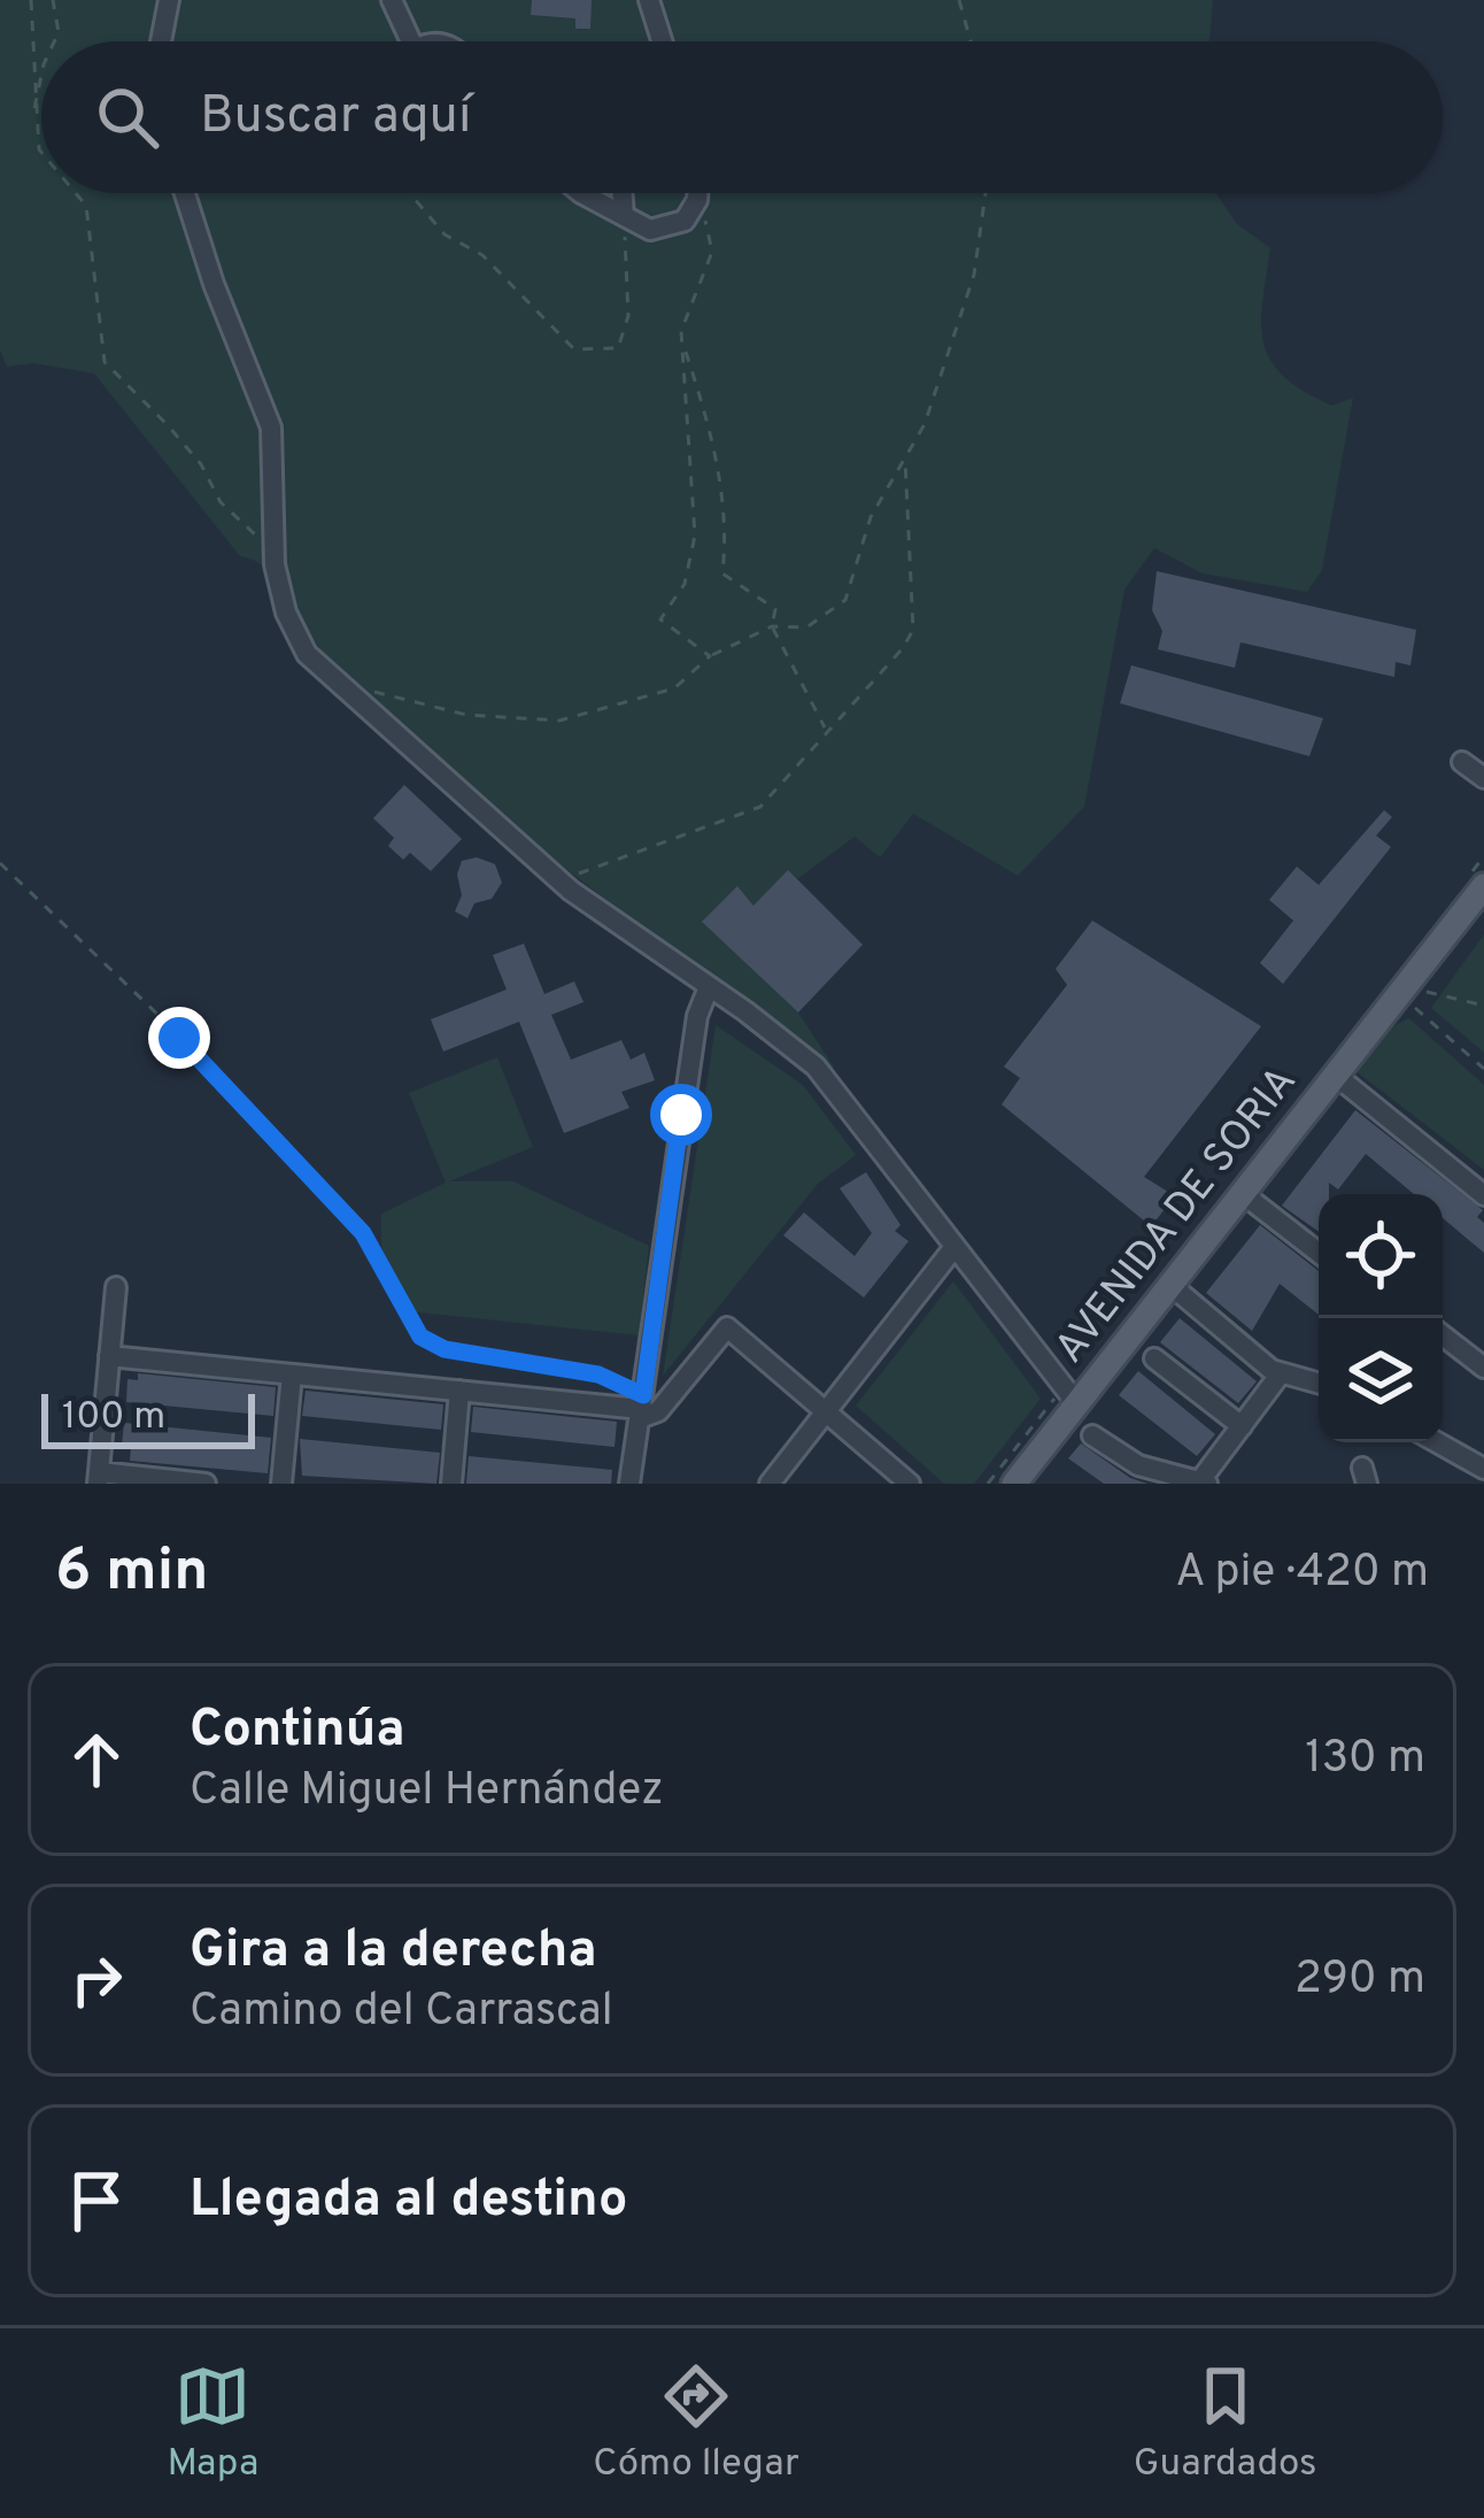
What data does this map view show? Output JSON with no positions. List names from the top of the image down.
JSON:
{
  "streets": {
    "main road": ["AVENIDA DE SORIA"]
  },
  "scale_bar": "100 m",
  "page": {
    "search": "Buscar aquí",
    "scale": "100 m",
    "heading": ["6 min", "A pie · 420 m"],
    "list": [
      ["Continúa", "Calle Miguel Hernández", "130 m"],
      ["Gira a la derecha", "Camino del Carrascal", "290 m"],
      "Llegada al destino"
    ],
    "nav": ["Mapa", "Cómo llegar", "Guardados"]
  }
}
